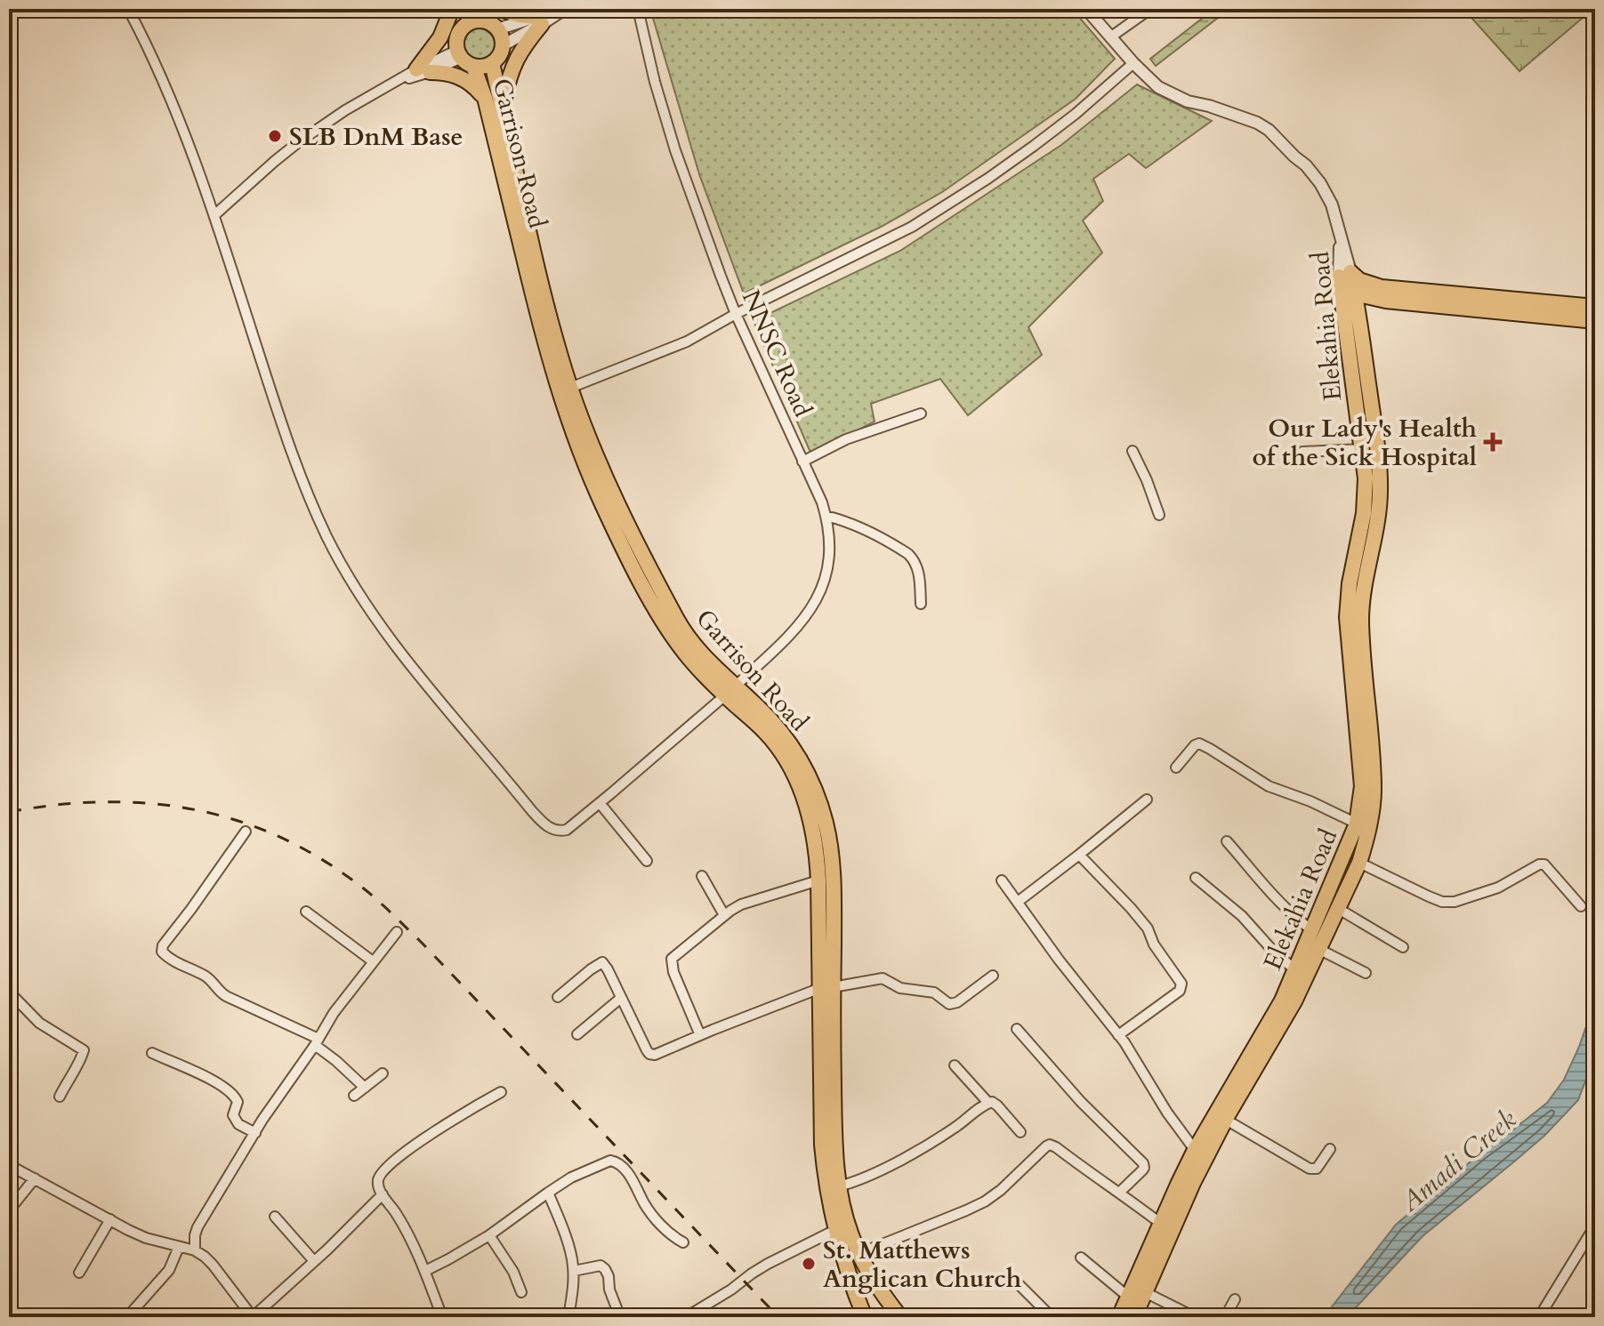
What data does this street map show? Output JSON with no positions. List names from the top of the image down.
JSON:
{
  "streets": {
    "main road": ["Garrison Road", "Elekahia Road"],
    "street": ["NNSC Road"]
  },
  "crossings": [
    ["Garrison Road", "NNSC Road"]
  ],
  "water": ["Amadi Creek"],
  "places": {
    "other": ["SLB DnM Base", "St. Matthews Anglican Church"],
    "health": ["Our Lady's Health of the Sick Hospital"]
  }
}
